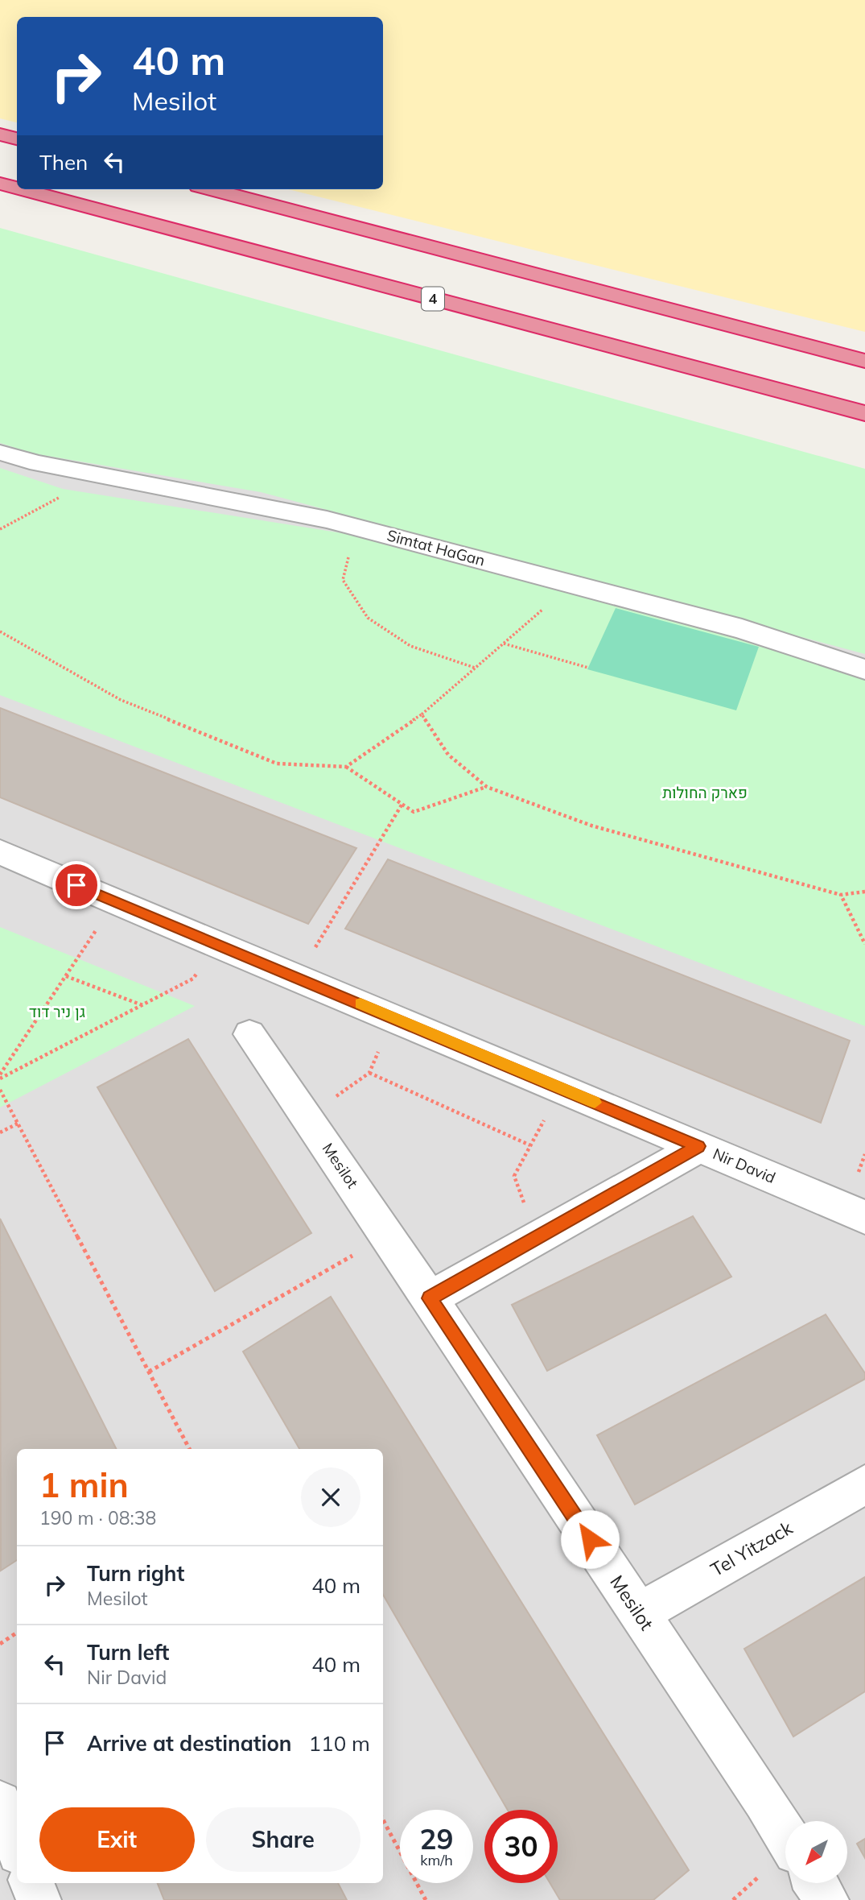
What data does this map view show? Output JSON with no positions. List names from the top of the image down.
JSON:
{
  "streets": {
    "highway": ["4"],
    "street": [
      "Simtat HaGan",
      "Mesilot",
      "Nir David",
      "Tel Yitzack"
    ]
  },
  "crossings": [
    ["Mesilot", "Tel Yitzack"]
  ],
  "parks": ["פארק החולות", "גן ניר דוד"],
  "north": "bottom left",
  "page": {
    "turn": ["40 m", "Mesilot"],
    "then": "Then",
    "heading": ["1 min", "190 m · 08:38"],
    "list": [
      {
        "name": "Turn right",
        "note": "Mesilot",
        "value": "40 m"
      },
      {
        "name": "Turn left",
        "note": "Nir David",
        "value": "40 m"
      },
      {
        "name": "Arrive at destination",
        "value": "110 m"
      }
    ],
    "buttons": ["Exit", "Share"],
    "speed": "29 km/h",
    "limit": "30"
  }
}
